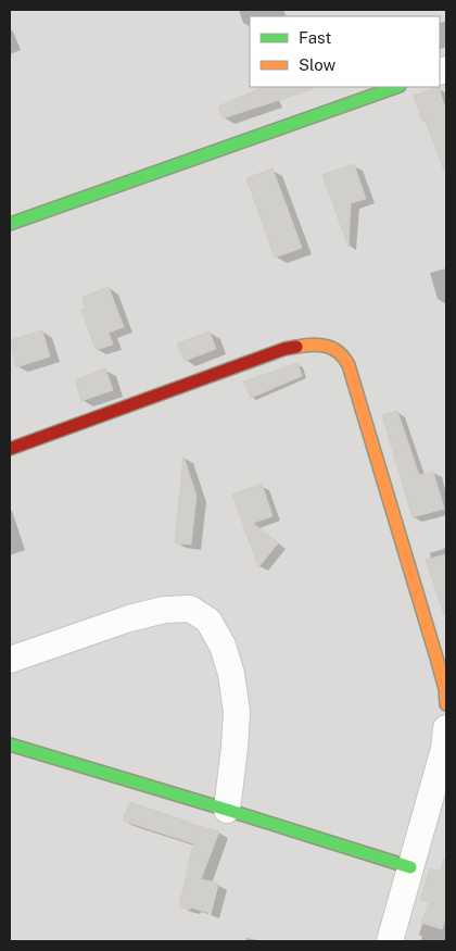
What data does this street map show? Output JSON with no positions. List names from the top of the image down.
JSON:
{
  "legend": ["Fast", "Slow"]
}
